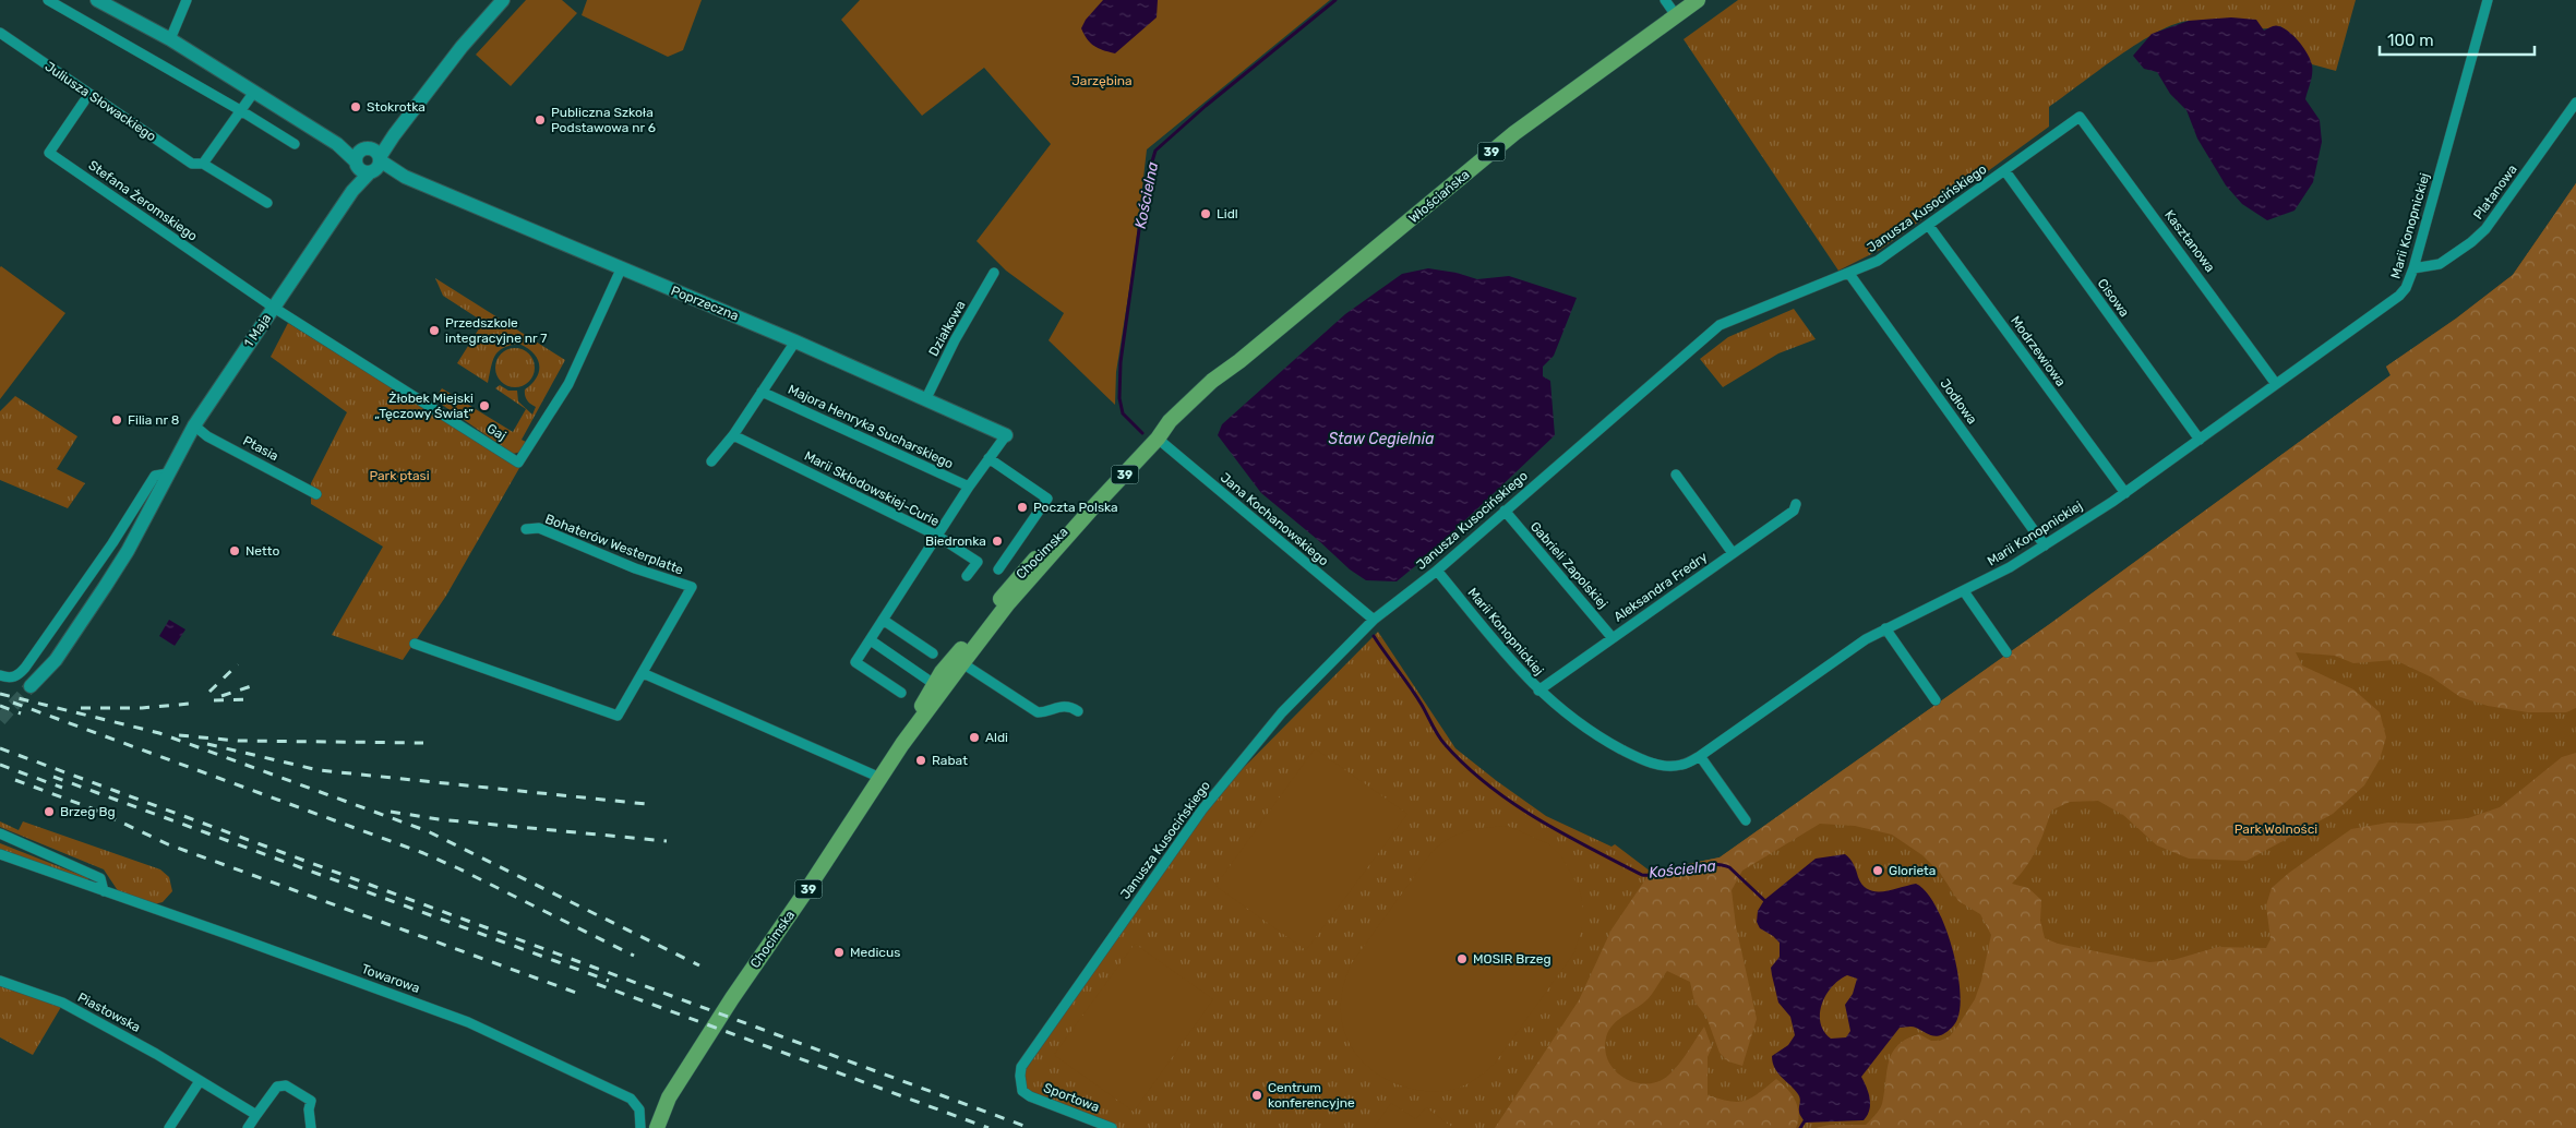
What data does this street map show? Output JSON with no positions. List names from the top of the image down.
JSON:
{
  "streets": {
    "main road": ["39", "Włościańska", "Chocimska"],
    "street": [
      "Juliusza Słowackiego",
      "Platanowa",
      "Stefana Żeromskiego",
      "Janusza Kusocińskiego",
      "Marii Konopnickiej",
      "Kasztanowa",
      "Cisowa",
      "Poprzeczna",
      "Działkowa",
      "1 Maja",
      "Modrzewiowa",
      "Jodłowa",
      "Majora Henryka Sucharskiego",
      "Gaj",
      "Ptasia",
      "Marii Skłodowskiej-Curie",
      "Jana Kochanowskiego",
      "Bohaterów Westerplatte",
      "Gabrieli Zapolskiej",
      "Aleksandra Fredry",
      "Towarowa",
      "Piastowska",
      "Sportowa"
    ]
  },
  "crossings": [
    ["Platanowa", "Marii Konopnickiej"],
    ["Włościańska", "Jana Kochanowskiego"],
    ["Włościańska", "Chocimska"],
    ["Stefana Żeromskiego", "1 Maja"],
    ["Stefana Żeromskiego", "Gaj"],
    ["Janusza Kusocińskiego", "Marii Konopnickiej"],
    ["Janusza Kusocińskiego", "Kasztanowa"],
    ["Janusza Kusocińskiego", "Cisowa"],
    ["Janusza Kusocińskiego", "Modrzewiowa"],
    ["Janusza Kusocińskiego", "Jodłowa"],
    ["Janusza Kusocińskiego", "Jana Kochanowskiego"],
    ["Janusza Kusocińskiego", "Gabrieli Zapolskiej"],
    ["Janusza Kusocińskiego", "Sportowa"],
    ["Marii Konopnickiej", "Kasztanowa"],
    ["Marii Konopnickiej", "Cisowa"],
    ["Marii Konopnickiej", "Modrzewiowa"],
    ["Marii Konopnickiej", "Jodłowa"],
    ["Marii Konopnickiej", "Aleksandra Fredry"],
    ["Poprzeczna", "Działkowa"],
    ["Poprzeczna", "1 Maja"],
    ["Poprzeczna", "Gaj"],
    ["1 Maja", "Gaj"],
    ["1 Maja", "Ptasia"],
    ["Gabrieli Zapolskiej", "Aleksandra Fredry"]
  ],
  "water": ["Kościelna", "Staw Cegielnia"],
  "parks": ["Jarzębina", "Park ptasi", "Park Wolności"],
  "places": [
    "Stokrotka",
    "Publiczna Szkoła Podstawowa nr 6",
    "Lidl",
    "Przedszkole integracyjne nr 7",
    "Żłobek Miejski „Tęczowy Świat”",
    "Filia nr 8",
    "Poczta Polska",
    "Biedronka",
    "Netto",
    "Aldi",
    "Rabat",
    "Brzeg Bg",
    "Glorieta",
    "Medicus",
    "MOSIR Brzeg",
    "Centrum konferencyjne"
  ],
  "scale_bar": "100 m"
}
